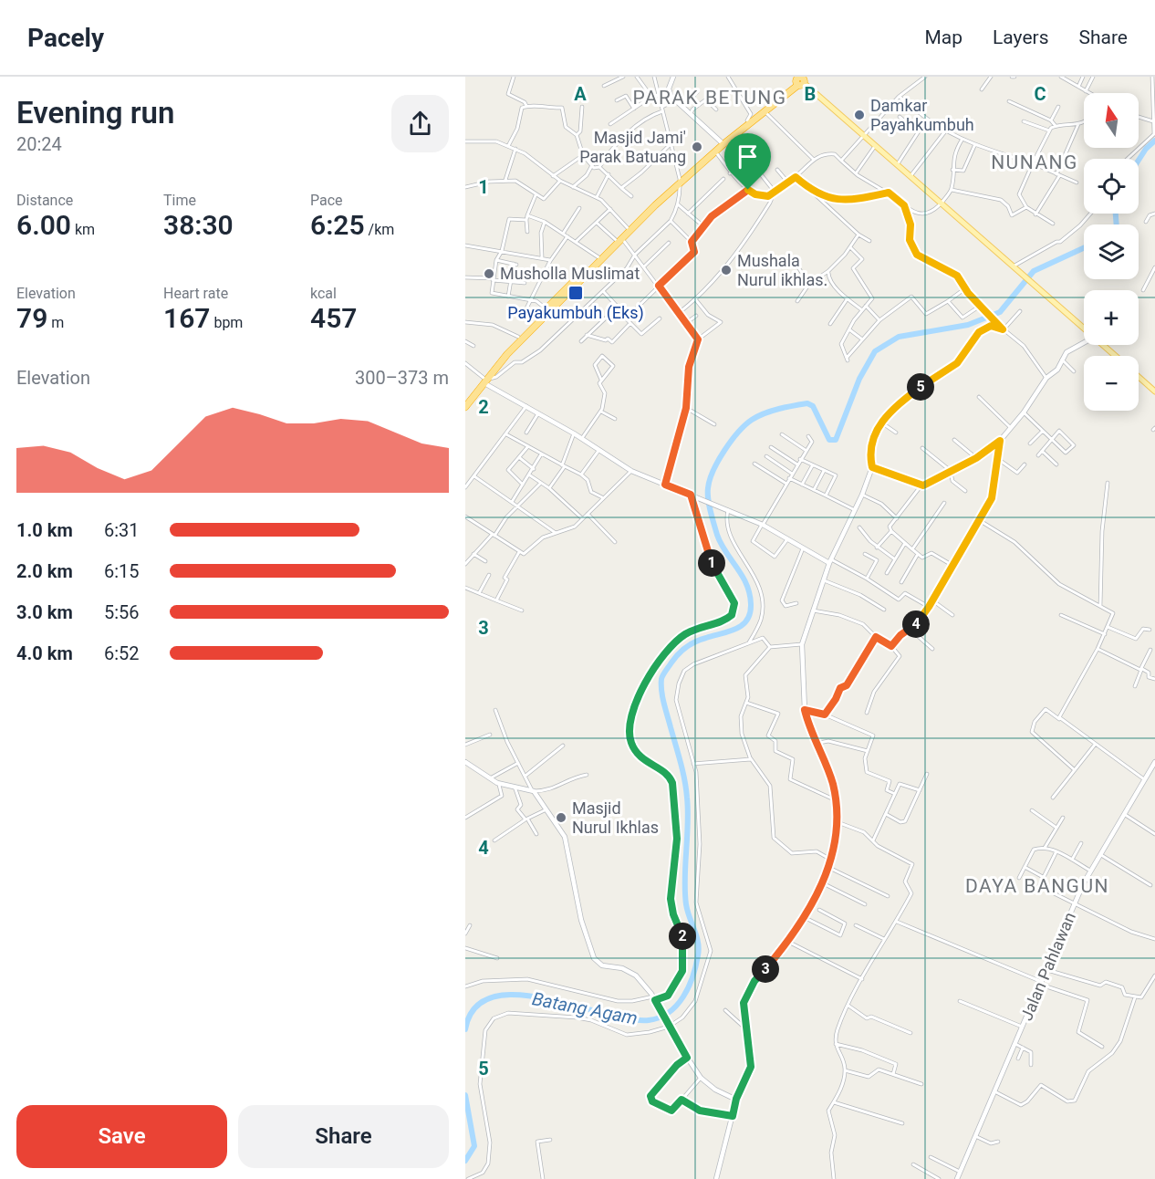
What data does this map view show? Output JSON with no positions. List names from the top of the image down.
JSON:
{
  "streets": {
    "street": ["Jalan Pahlawan"]
  },
  "districts": ["PARAK BETUNG", "NUNANG", "DAYA BANGUN"],
  "water": ["Batang Agam"],
  "places": {
    "other": [
      "Damkar Payahkumbuh",
      "Masjid Jami' Parak Batuang",
      "Mushala Nurul ikhlas.",
      "Musholla Muslimat",
      "Masjid Nurul Ikhlas"
    ],
    "transit": ["Payakumbuh (Eks)"]
  },
  "north": "top",
  "page": {
    "header": "Pacely",
    "nav": ["Map", "Layers", "Share"],
    "heading": ["Evening run", "20:24"],
    "map_buttons": ["+", "−"],
    "stats": [
      ["Distance", "6.00 km"],
      ["Time", "38:30"],
      ["Pace", "6:25 /km"],
      ["Elevation", "79 m"],
      ["Heart rate", "167 bpm"],
      ["kcal", "457"]
    ],
    "chart": ["Elevation", "300–373 m"],
    "pins": [
      "5",
      "1",
      "4",
      "2",
      "3"
    ],
    "list": [
      {
        "name": "1.0 km",
        "note": "6:31"
      },
      {
        "name": "2.0 km",
        "note": "6:15"
      },
      {
        "name": "3.0 km",
        "note": "5:56"
      },
      {
        "name": "4.0 km",
        "note": "6:52"
      }
    ],
    "buttons": ["Save", "Share"]
  },
  "grid": {
    "columns": ["A", "B", "C"],
    "rows": [
      "1",
      "2",
      "3",
      "4",
      "5"
    ]
  }
}
